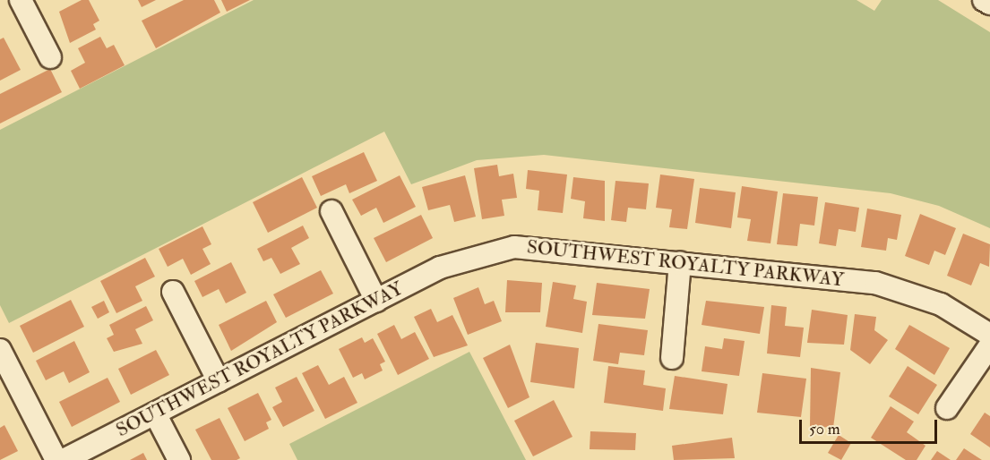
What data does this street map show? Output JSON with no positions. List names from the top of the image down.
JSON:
{
  "streets": {
    "street": ["SOUTHWEST ROYALTY PARKWAY"]
  },
  "scale_bar": "50 m"
}
